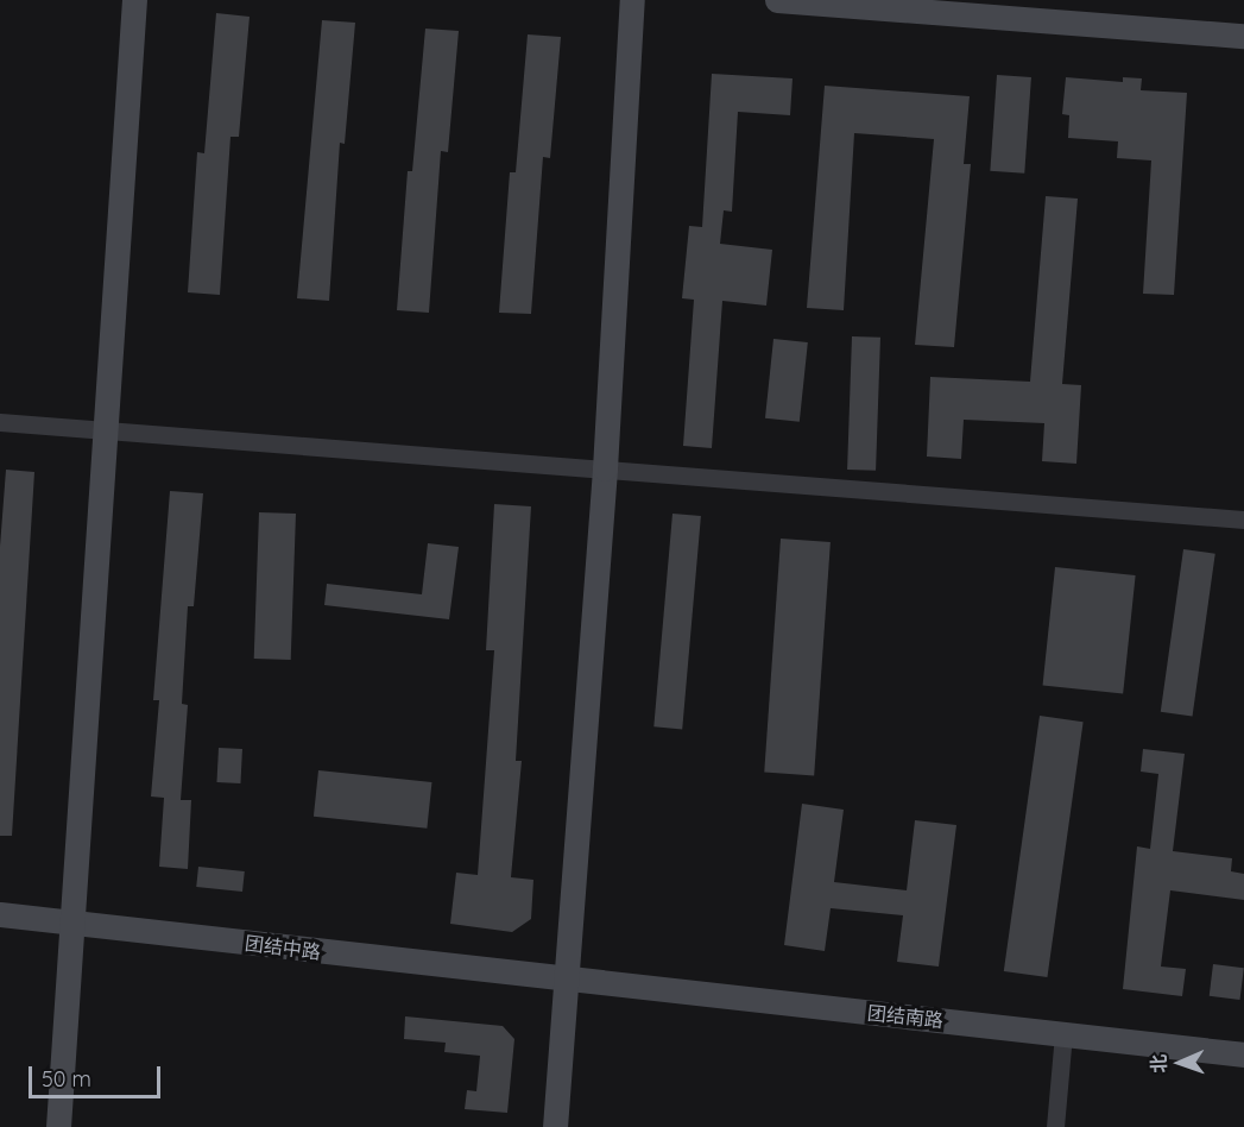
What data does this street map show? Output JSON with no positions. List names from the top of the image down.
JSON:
{
  "streets": {
    "street": ["团结中路", "团结南路"]
  },
  "crossings": [
    ["团结中路", "团结南路"]
  ],
  "scale_bar": "50 m",
  "north": "left"
}
